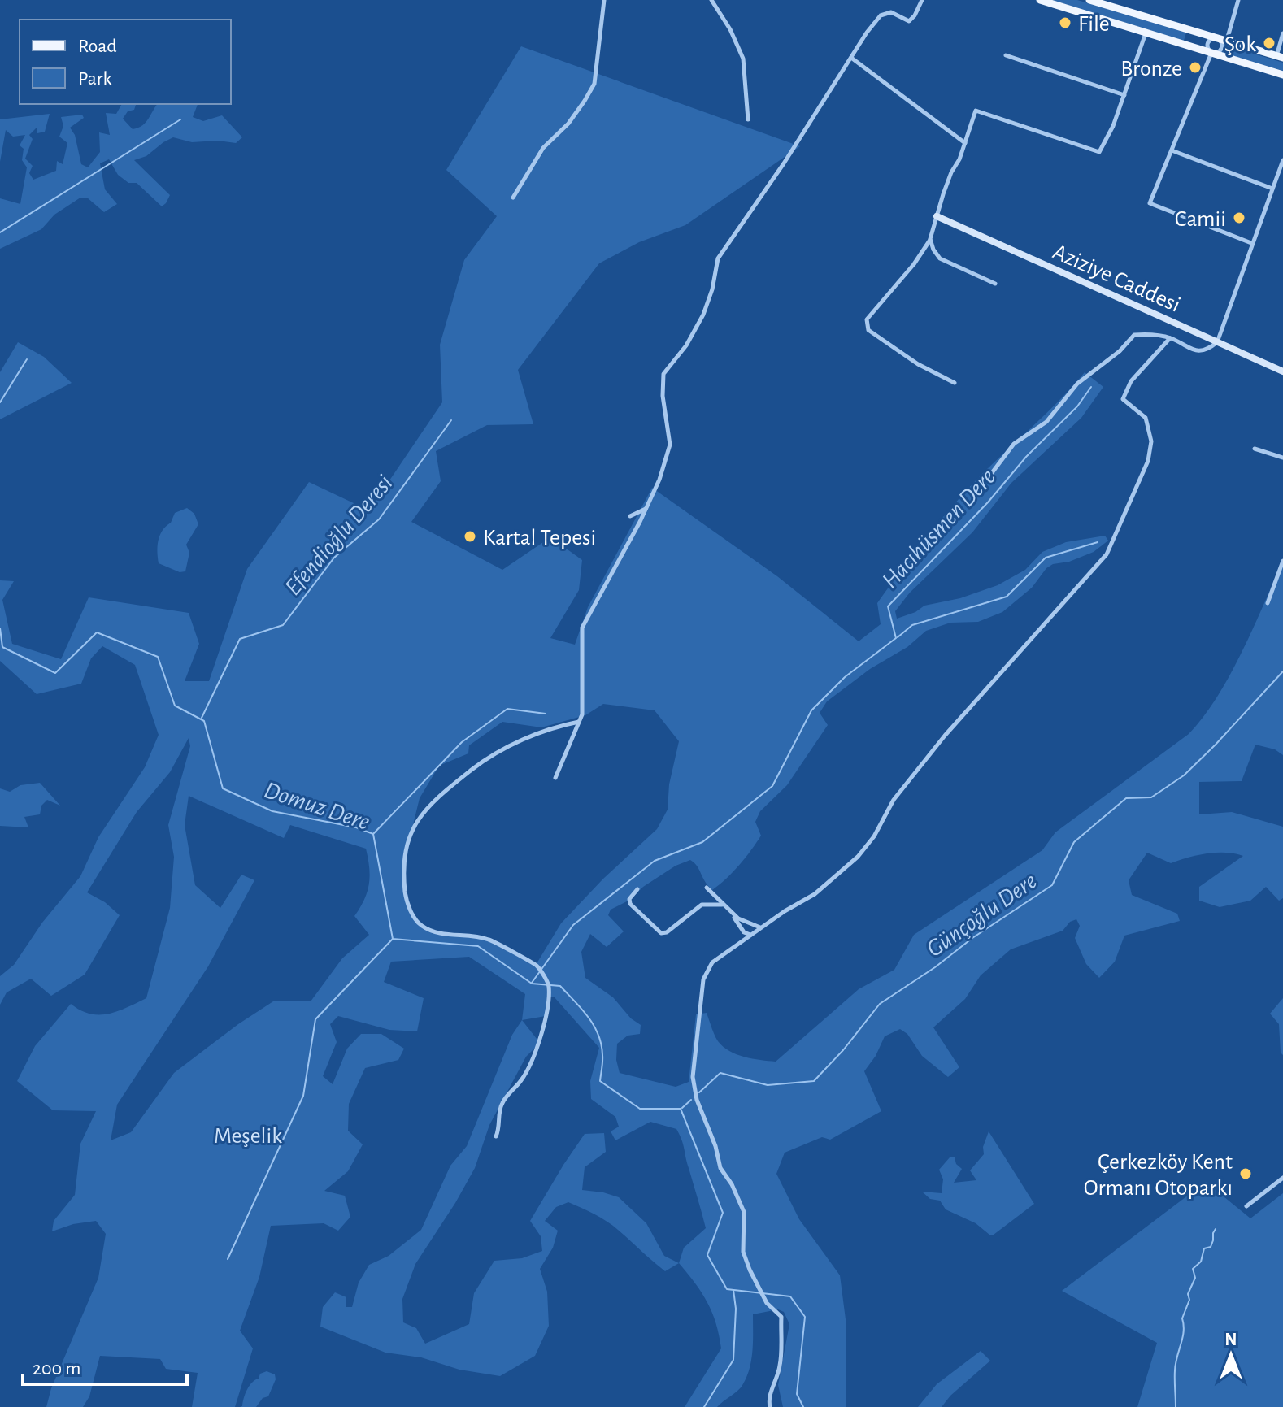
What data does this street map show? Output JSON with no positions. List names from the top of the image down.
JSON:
{
  "streets": {
    "street": ["Aziziye Caddesi"]
  },
  "water": [
    "Hacıhüsmen Dere",
    "Efendioğlu Deresi",
    "Domuz Dere",
    "Günçoğlu Dere"
  ],
  "parks": ["Meşelik"],
  "places": [
    "File",
    "Şok",
    "Bronze",
    "Camii",
    "Kartal Tepesi",
    "Çerkezköy Kent Ormanı Otoparkı"
  ],
  "legend": ["Road", "Park"],
  "scale_bar": "200 m",
  "north": "top"
}
